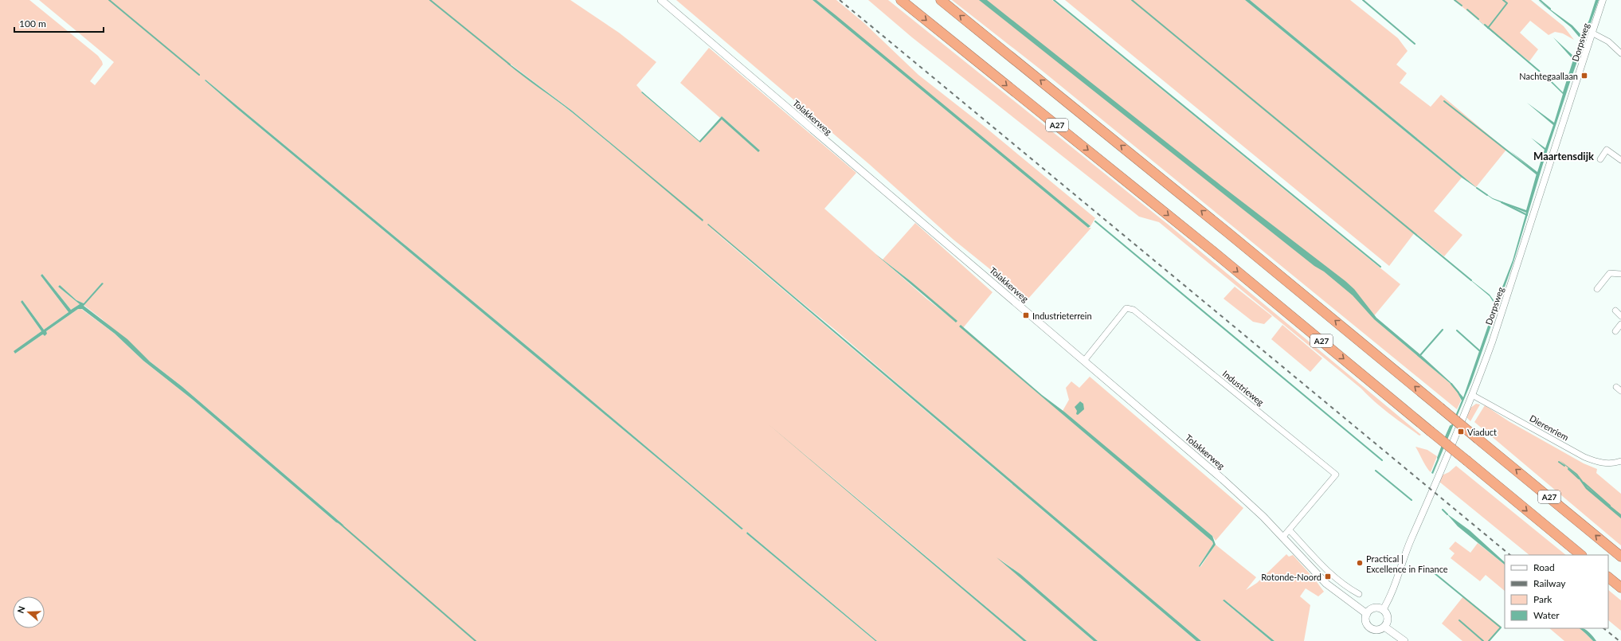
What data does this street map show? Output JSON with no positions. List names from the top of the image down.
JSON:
{
  "streets": {
    "highway": ["A27"],
    "main road": ["Tolakkerweg"],
    "street": ["Dorpsweg", "Industrieweg", "Dierenriem"]
  },
  "crossings": [
    ["Dorpsweg", "Tolakkerweg"],
    ["Dorpsweg", "Dierenriem"],
    ["Tolakkerweg", "Industrieweg"]
  ],
  "districts": ["Maartensdijk"],
  "places": {
    "transit": [
      "Nachtegaallaan",
      "Industrieterrein",
      "Viaduct",
      "Rotonde-Noord"
    ],
    "other": ["Practical | Excellence in Finance"]
  },
  "legend": [
    "Road",
    "Railway",
    "Park",
    "Water"
  ],
  "scale_bar": "100 m",
  "north": "left"
}
